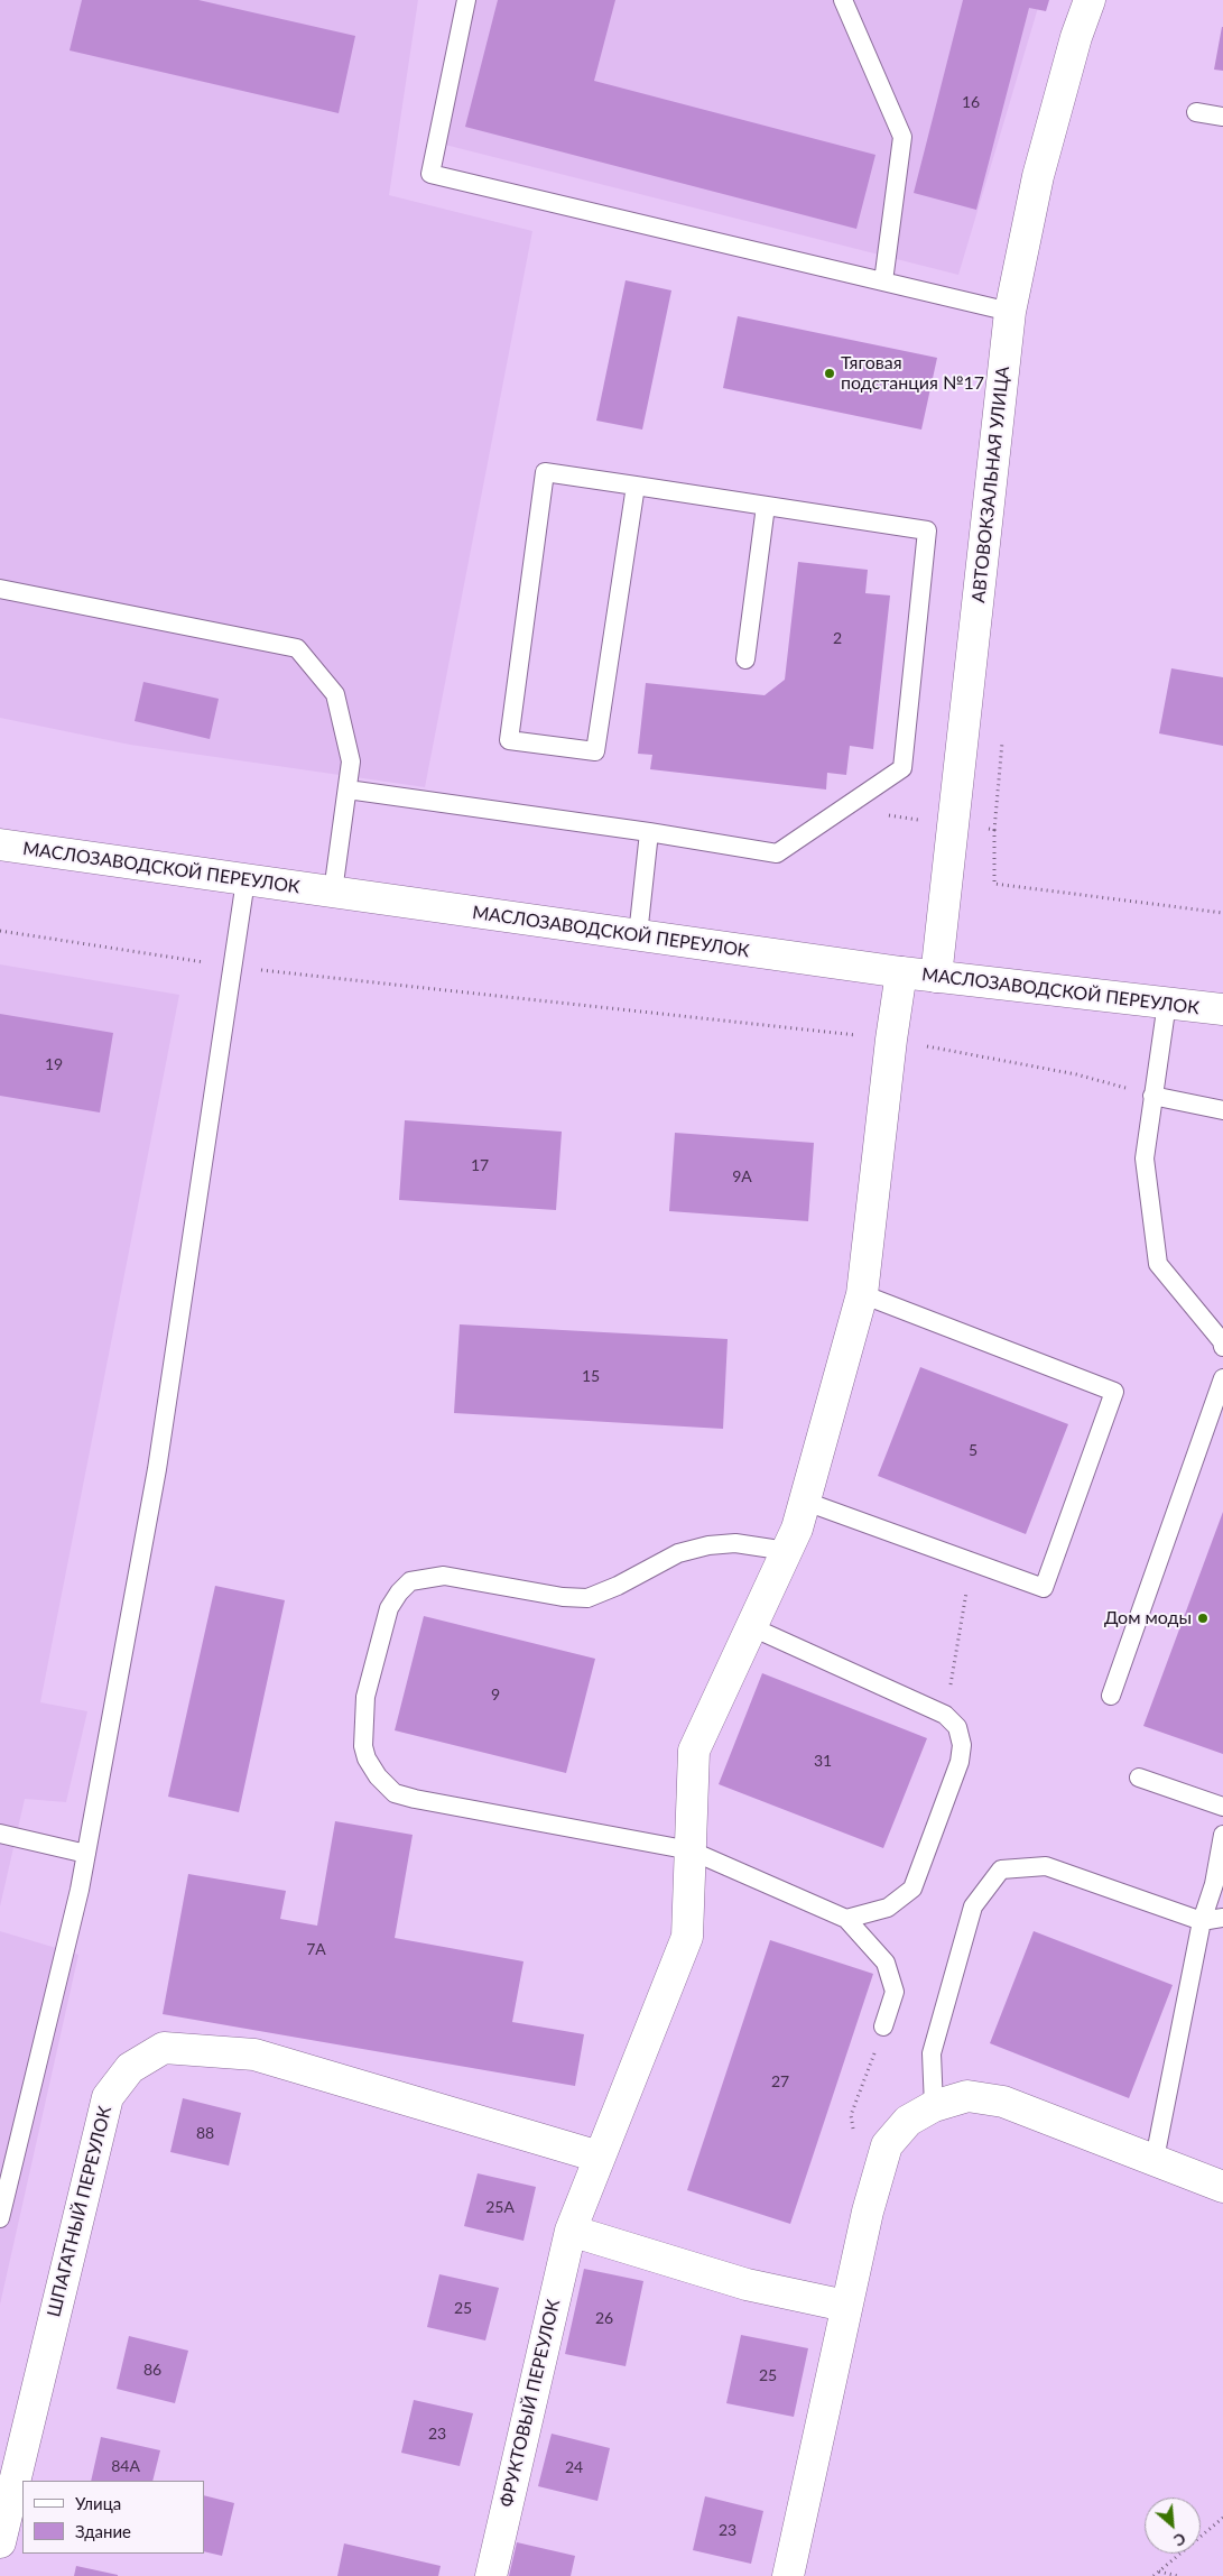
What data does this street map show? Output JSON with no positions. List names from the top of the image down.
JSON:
{
  "streets": {
    "main road": [
      "АВТОВОКЗАЛЬНАЯ УЛИЦА",
      "МАСЛОЗАВОДСКОЙ ПЕРЕУЛОК",
      "ШПАГАТНЫЙ ПЕРЕУЛОК",
      "ФРУКТОВЫЙ ПЕРЕУЛОК"
    ]
  },
  "crossings": [
    ["АВТОВОКЗАЛЬНАЯ УЛИЦА", "МАСЛОЗАВОДСКОЙ ПЕРЕУЛОК"],
    ["МАСЛОЗАВОДСКОЙ ПЕРЕУЛОК", "ФРУКТОВЫЙ ПЕРЕУЛОК"],
    ["ШПАГАТНЫЙ ПЕРЕУЛОК", "ФРУКТОВЫЙ ПЕРЕУЛОК"]
  ],
  "places": ["Тяговая подстанция №17", "Дом моды"],
  "house_numbers": [
    "16",
    "2",
    "19",
    "17",
    "9А",
    "15",
    "5",
    "9",
    "31",
    "7А",
    "27",
    "88",
    "25А",
    "25",
    "26",
    "86",
    "25",
    "23",
    "84А",
    "24",
    "23"
  ],
  "legend": ["Улица", "Здание"],
  "north": "bottom right"
}
